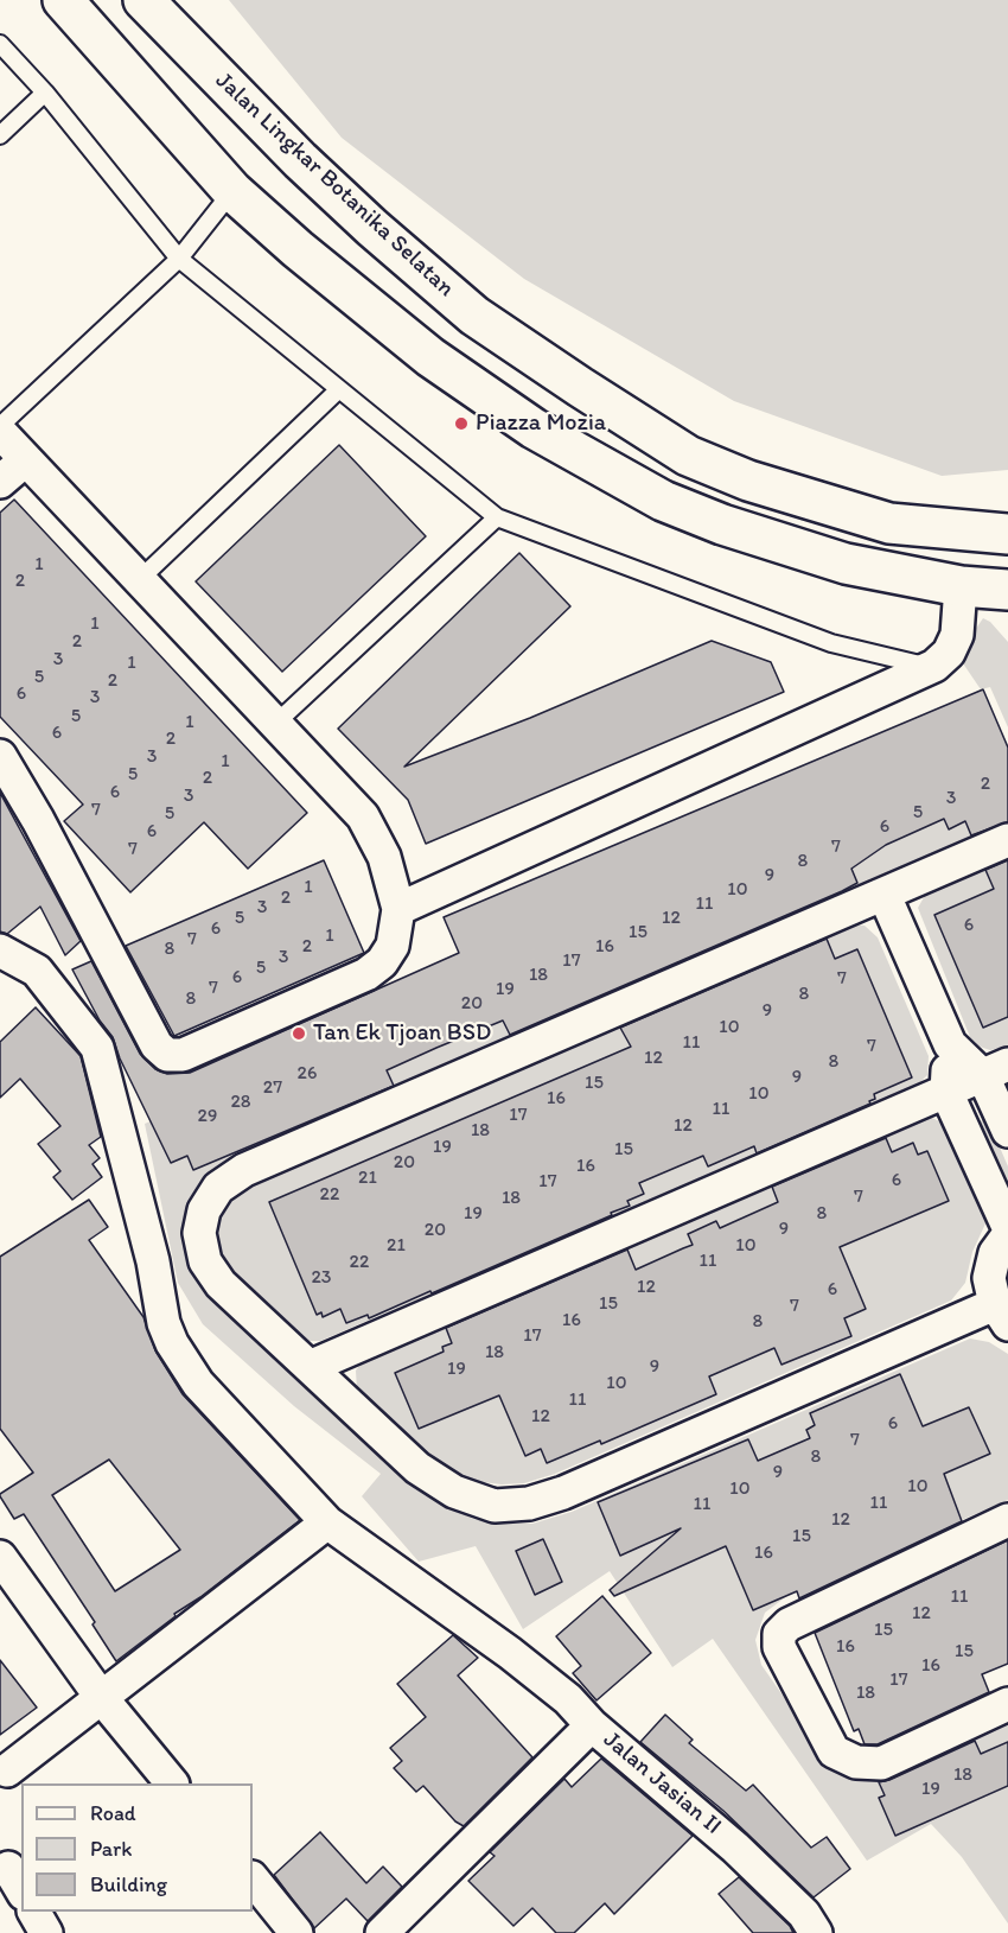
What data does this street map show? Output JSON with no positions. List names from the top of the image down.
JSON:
{
  "streets": {
    "street": ["Jalan Lingkar Botanika Selatan", "Jalan Jasian II"]
  },
  "places": ["Piazza Mozia", "Tan Ek Tjoan BSD"],
  "house_numbers": [
    "1",
    "2",
    "1",
    "2",
    "3",
    "1",
    "5",
    "2",
    "6",
    "3",
    "5",
    "1",
    "6",
    "2",
    "3",
    "1",
    "5",
    "2",
    "2",
    "6",
    "3",
    "3",
    "7",
    "5",
    "5",
    "6",
    "6",
    "7",
    "7",
    "8",
    "9",
    "1",
    "10",
    "2",
    "11",
    "3",
    "5",
    "12",
    "6",
    "6",
    "15",
    "1",
    "7",
    "2",
    "16",
    "8",
    "3",
    "17",
    "5",
    "18",
    "6",
    "7",
    "7",
    "19",
    "8",
    "8",
    "20",
    "9",
    "10",
    "11",
    "7",
    "12",
    "8",
    "26",
    "9",
    "15",
    "27",
    "10",
    "16",
    "28",
    "11",
    "17",
    "29",
    "12",
    "18",
    "19",
    "15",
    "20",
    "16",
    "21",
    "6",
    "17",
    "22",
    "7",
    "18",
    "19",
    "8",
    "9",
    "20",
    "21",
    "10",
    "11",
    "22",
    "23",
    "12",
    "6",
    "15",
    "7",
    "16",
    "8",
    "17",
    "18",
    "9",
    "19",
    "10",
    "11",
    "12",
    "6",
    "7",
    "8",
    "9",
    "10",
    "10",
    "11",
    "11",
    "12",
    "15",
    "16",
    "11",
    "12",
    "15",
    "16",
    "15",
    "16",
    "17",
    "18",
    "18",
    "19"
  ],
  "legend": ["Road", "Park", "Building"]
}
